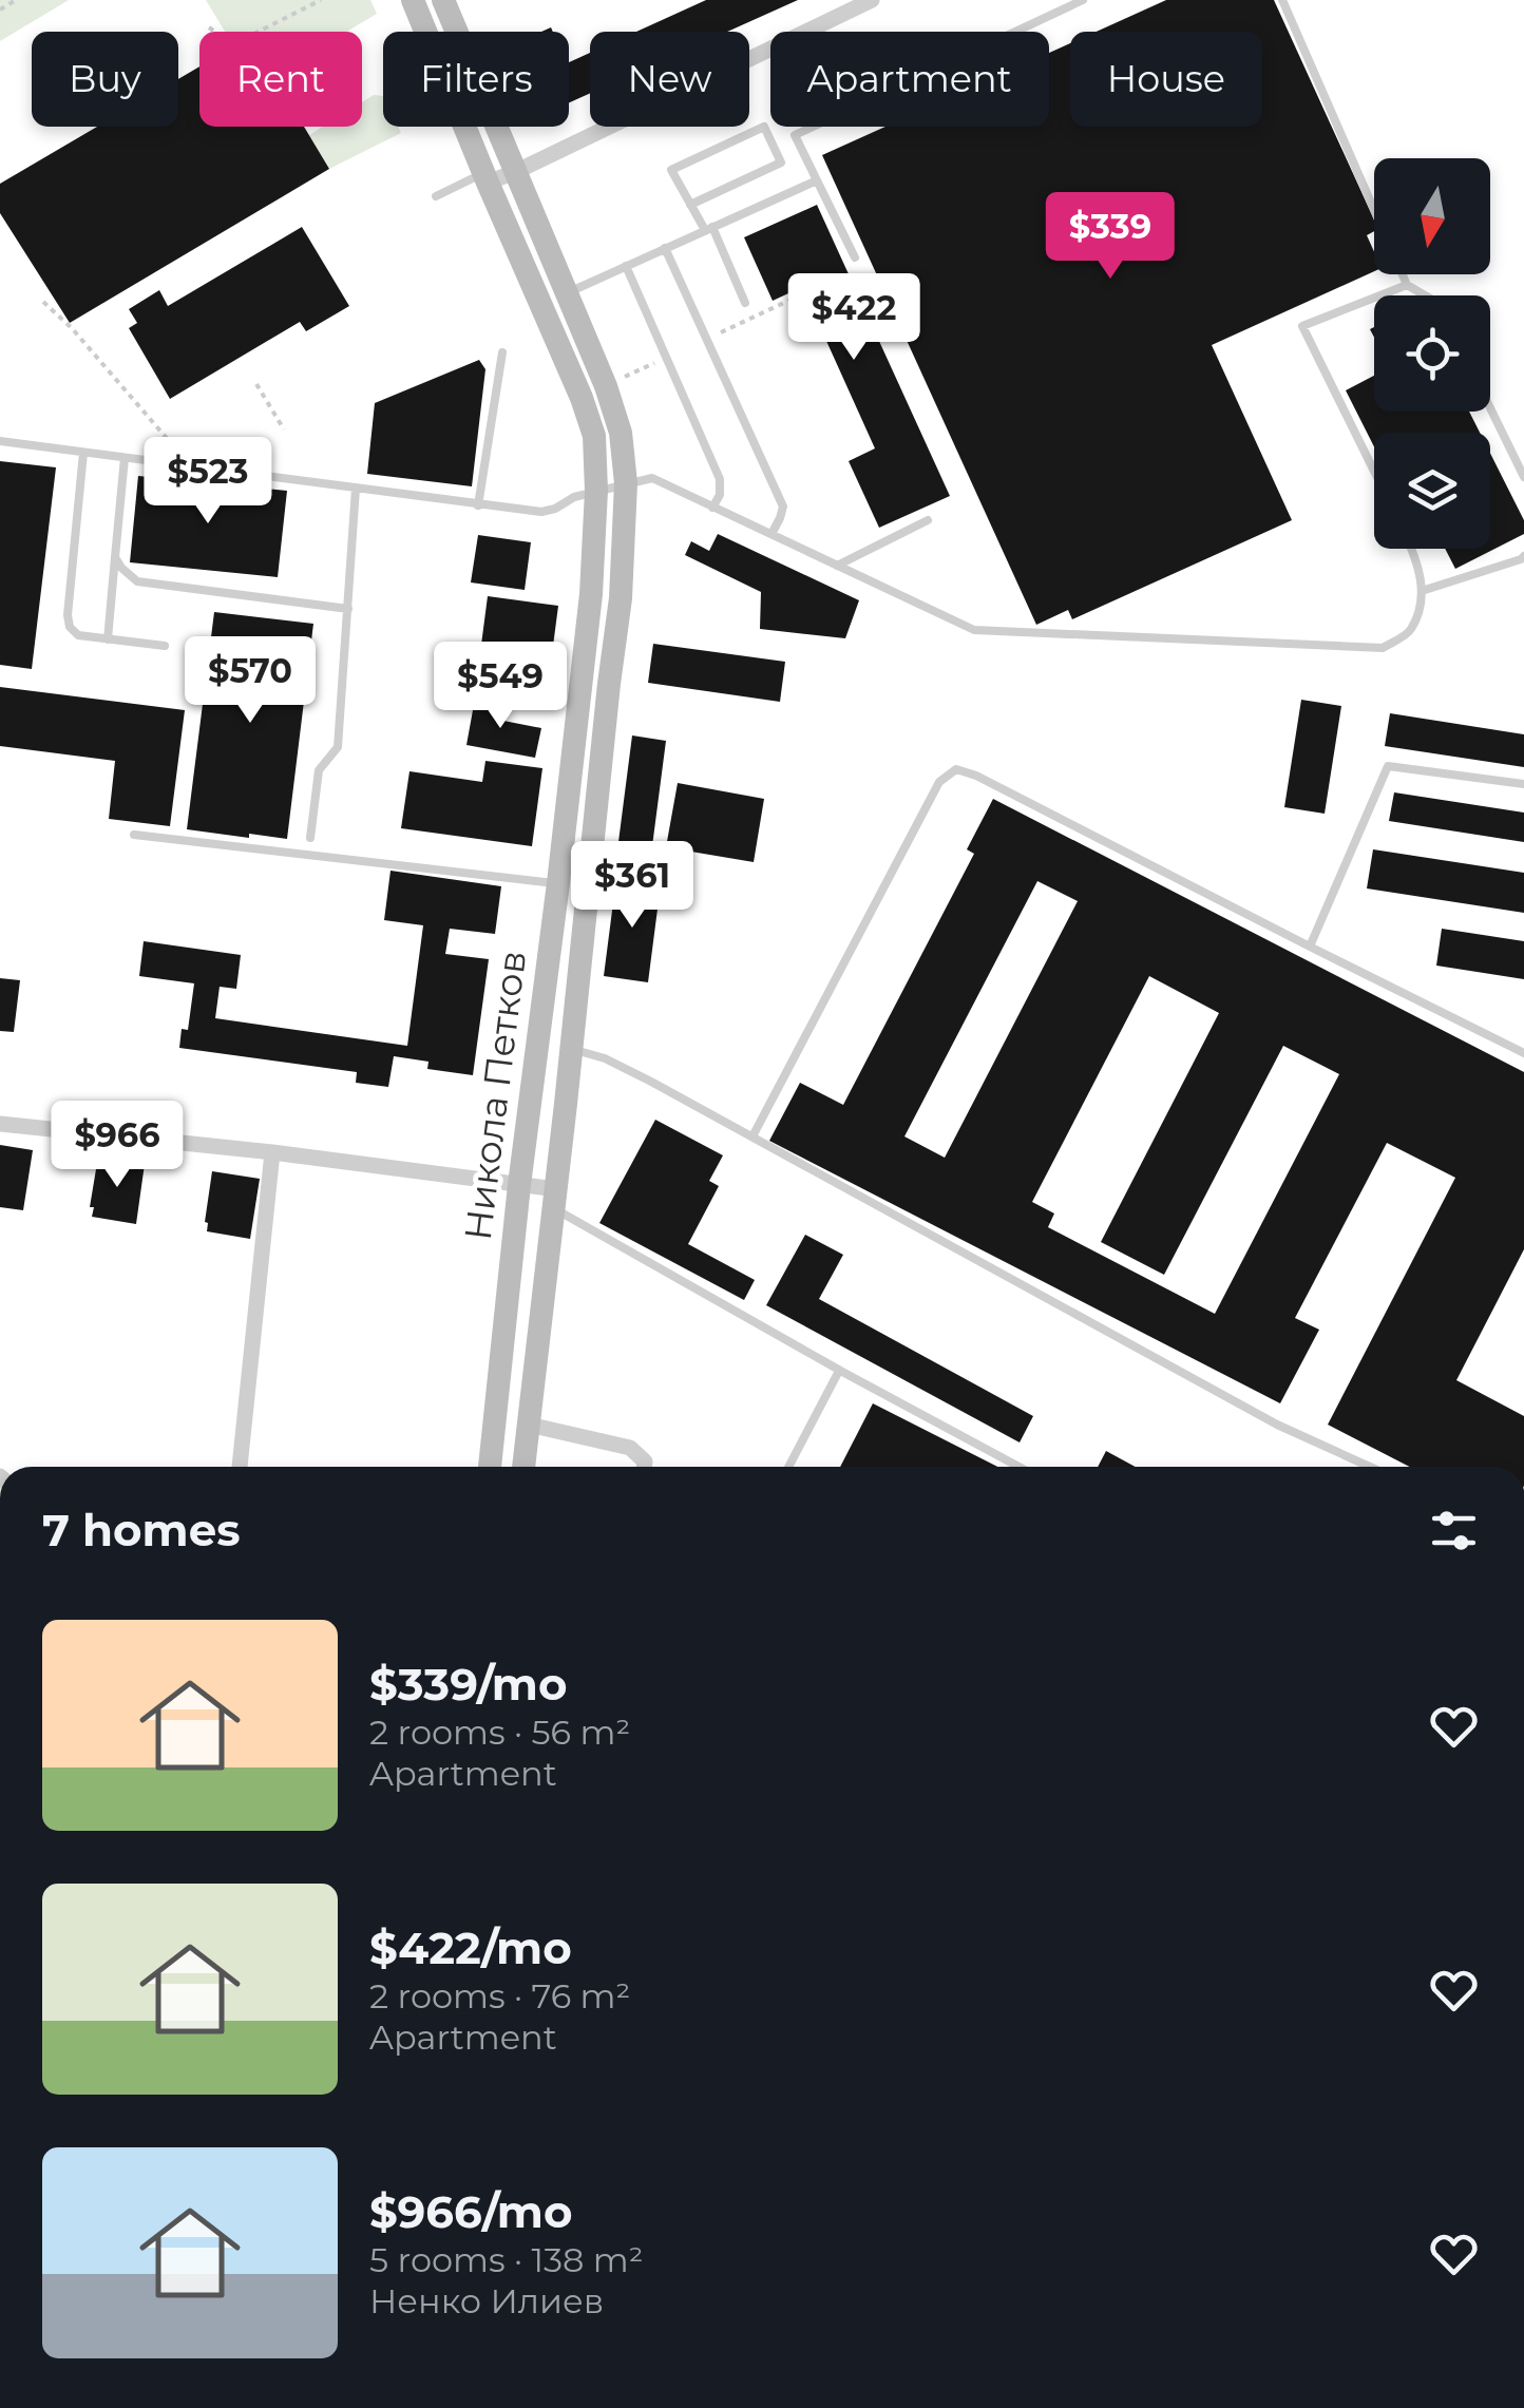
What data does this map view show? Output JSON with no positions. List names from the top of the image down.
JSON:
{
  "streets": {
    "main road": ["Никола Петков"]
  },
  "north": "bottom",
  "page": {
    "chip": [
      "Buy",
      "Rent",
      "Filters",
      "New",
      "Apartment",
      "House"
    ],
    "price": [
      "$339",
      "$422",
      "$523",
      "$570",
      "$549",
      "$361",
      "$966"
    ],
    "heading": "7 homes",
    "list": [
      {
        "name": "$339/mo",
        "note": "2 rooms · 56 m² · Apartment"
      },
      {
        "name": "$422/mo",
        "note": "2 rooms · 76 m² · Apartment"
      },
      {
        "name": "$966/mo",
        "note": "5 rooms · 138 m² · Ненко Илиев"
      }
    ]
  }
}
